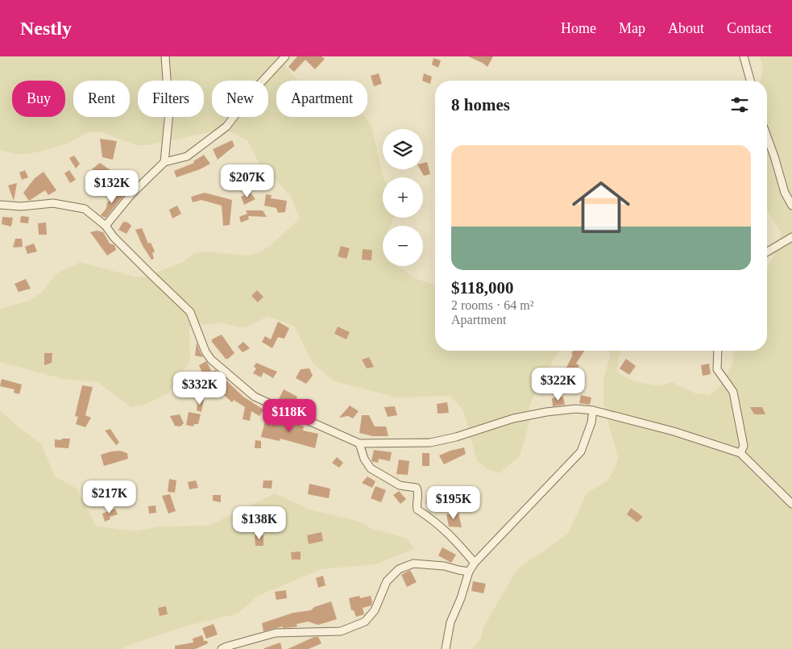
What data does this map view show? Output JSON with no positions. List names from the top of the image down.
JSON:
{
  "page": {
    "header": "Nestly",
    "nav": [
      "Home",
      "Map",
      "About",
      "Contact"
    ],
    "chip": [
      "Buy",
      "Rent",
      "Filters",
      "New",
      "Apartment"
    ],
    "heading": "8 homes",
    "map_buttons": ["+", "−"],
    "list": [
      {
        "name": "$118,000",
        "note": "2 rooms · 64 m² · Apartment"
      }
    ],
    "price": [
      "$207K",
      "$132K",
      "$322K",
      "$332K",
      "$118K",
      "$217K",
      "$195K",
      "$138K"
    ]
  }
}
